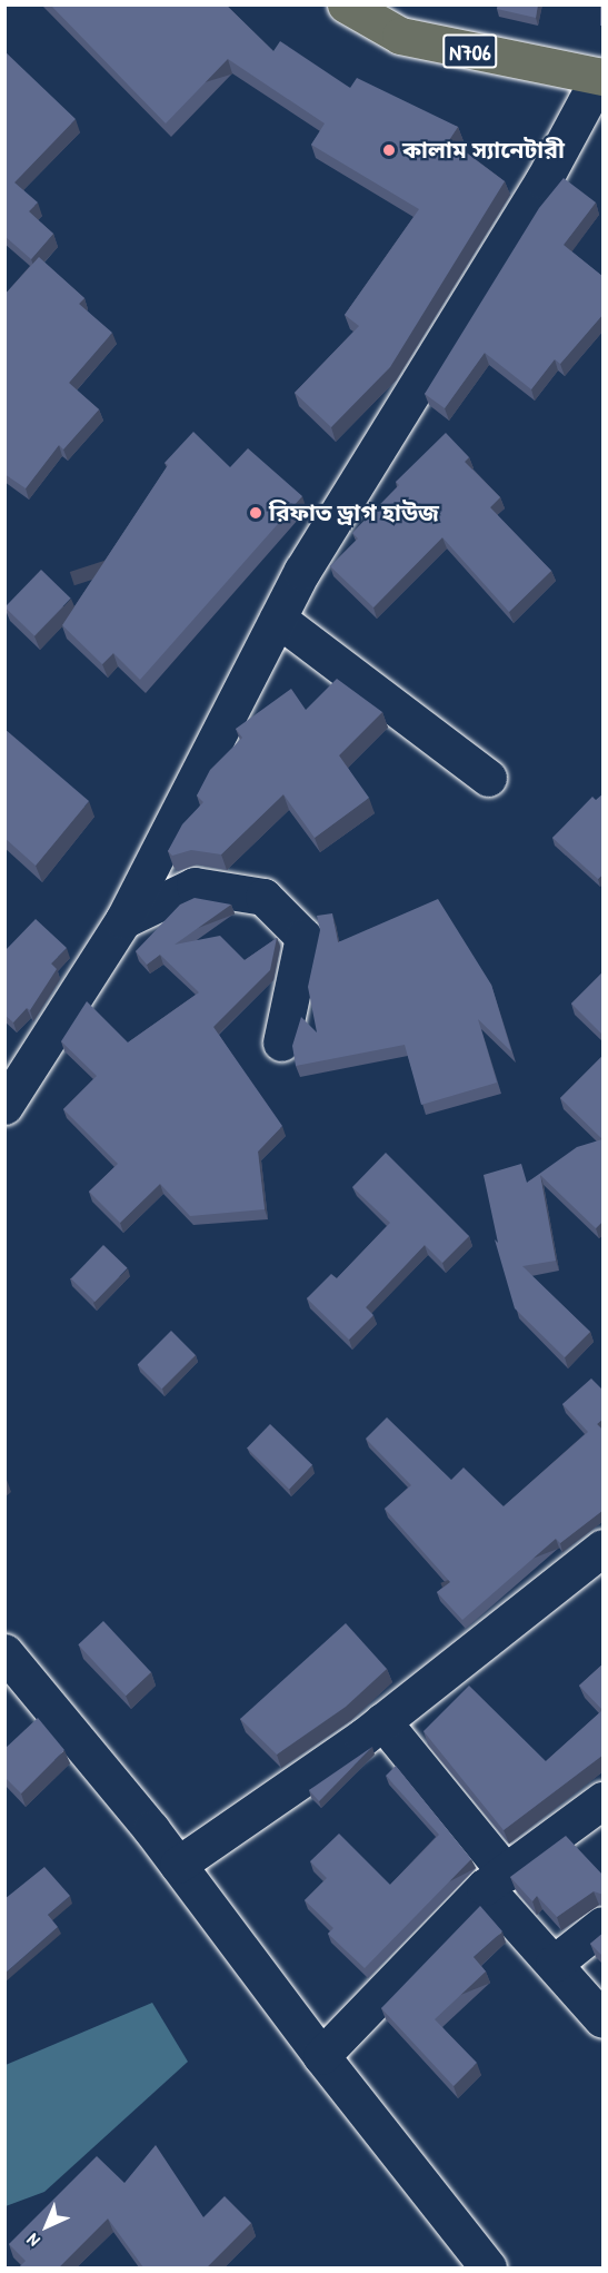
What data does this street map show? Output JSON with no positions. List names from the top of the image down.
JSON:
{
  "streets": {
    "highway": ["N706"]
  },
  "places": ["কালাম স্যানেটারী", "রিফাত ড্রাগ হাউজ"],
  "north": "bottom left"
}
